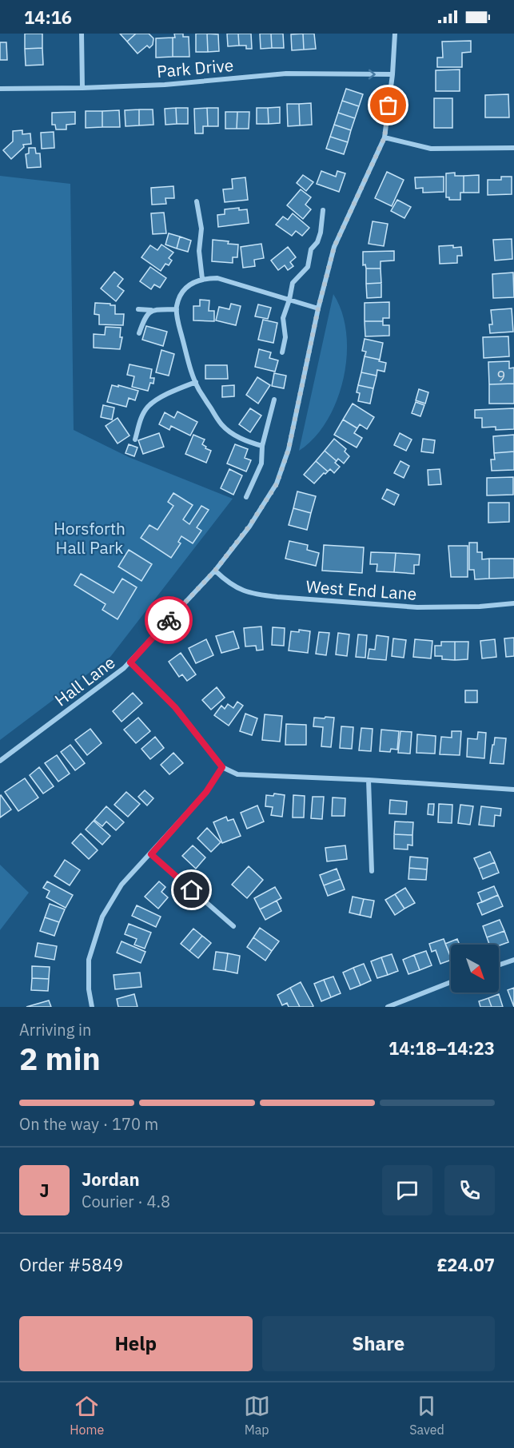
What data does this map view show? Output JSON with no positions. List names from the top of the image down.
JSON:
{
  "streets": {
    "street": ["Park Drive", "West End Lane", "Hall Lane"]
  },
  "crossings": [
    ["Park Drive", "Hall Lane"],
    ["West End Lane", "Hall Lane"]
  ],
  "one_way": ["Park Drive"],
  "parks": ["Horsforth Hall Park"],
  "house_numbers": ["9"],
  "north": "bottom right",
  "page": {
    "status": "14:16",
    "heading": ["2 min", "Arriving in", "14:18–14:23"],
    "panel": [
      "Jordan",
      "Courier · 4.8",
      "Order #5849",
      "£24.07"
    ],
    "bar": "On the way · 170 m",
    "round": "J",
    "buttons": ["Help", "Share"],
    "tabs": ["Home", "Map", "Saved"]
  }
}
